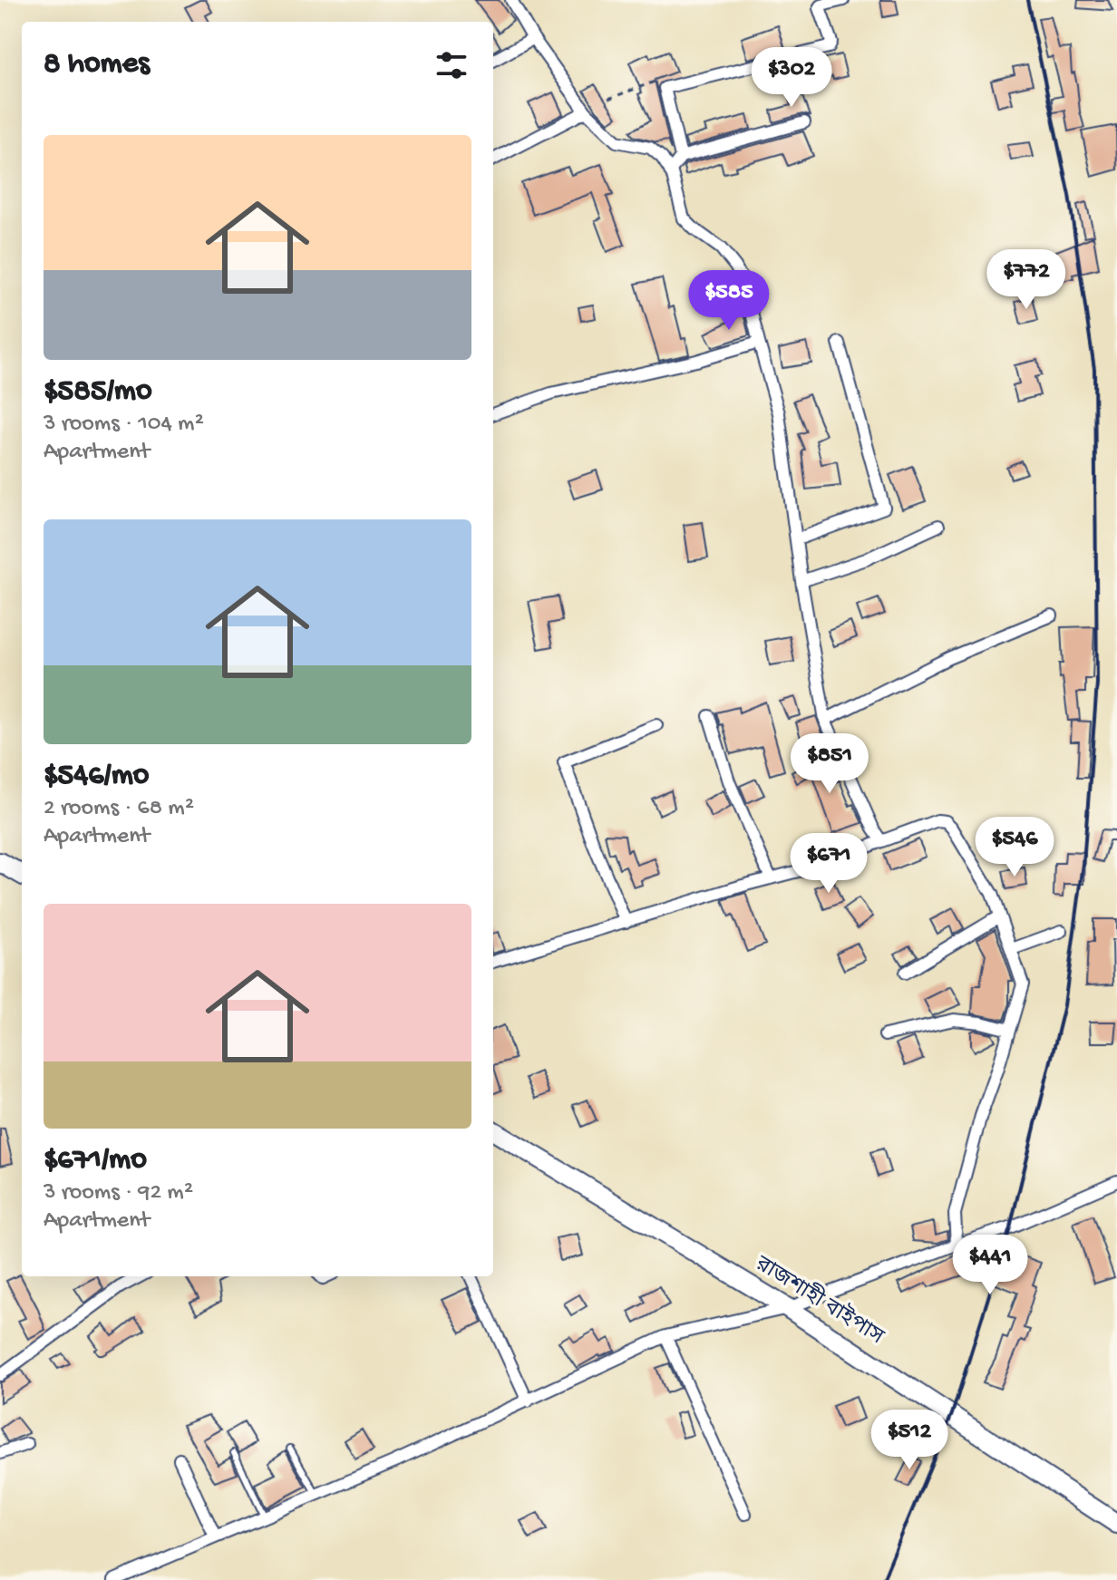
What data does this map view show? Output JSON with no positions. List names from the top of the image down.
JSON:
{
  "streets": {
    "highway": ["রাজশাহী বাইপাস"]
  },
  "page": {
    "heading": "8 homes",
    "price": [
      "$302",
      "$772",
      "$585",
      "$851",
      "$546",
      "$671",
      "$441",
      "$512"
    ],
    "list": [
      {
        "name": "$585/mo",
        "note": "3 rooms · 104 m² · Apartment"
      },
      {
        "name": "$546/mo",
        "note": "2 rooms · 68 m² · Apartment"
      },
      {
        "name": "$671/mo",
        "note": "3 rooms · 92 m² · Apartment"
      }
    ]
  }
}
